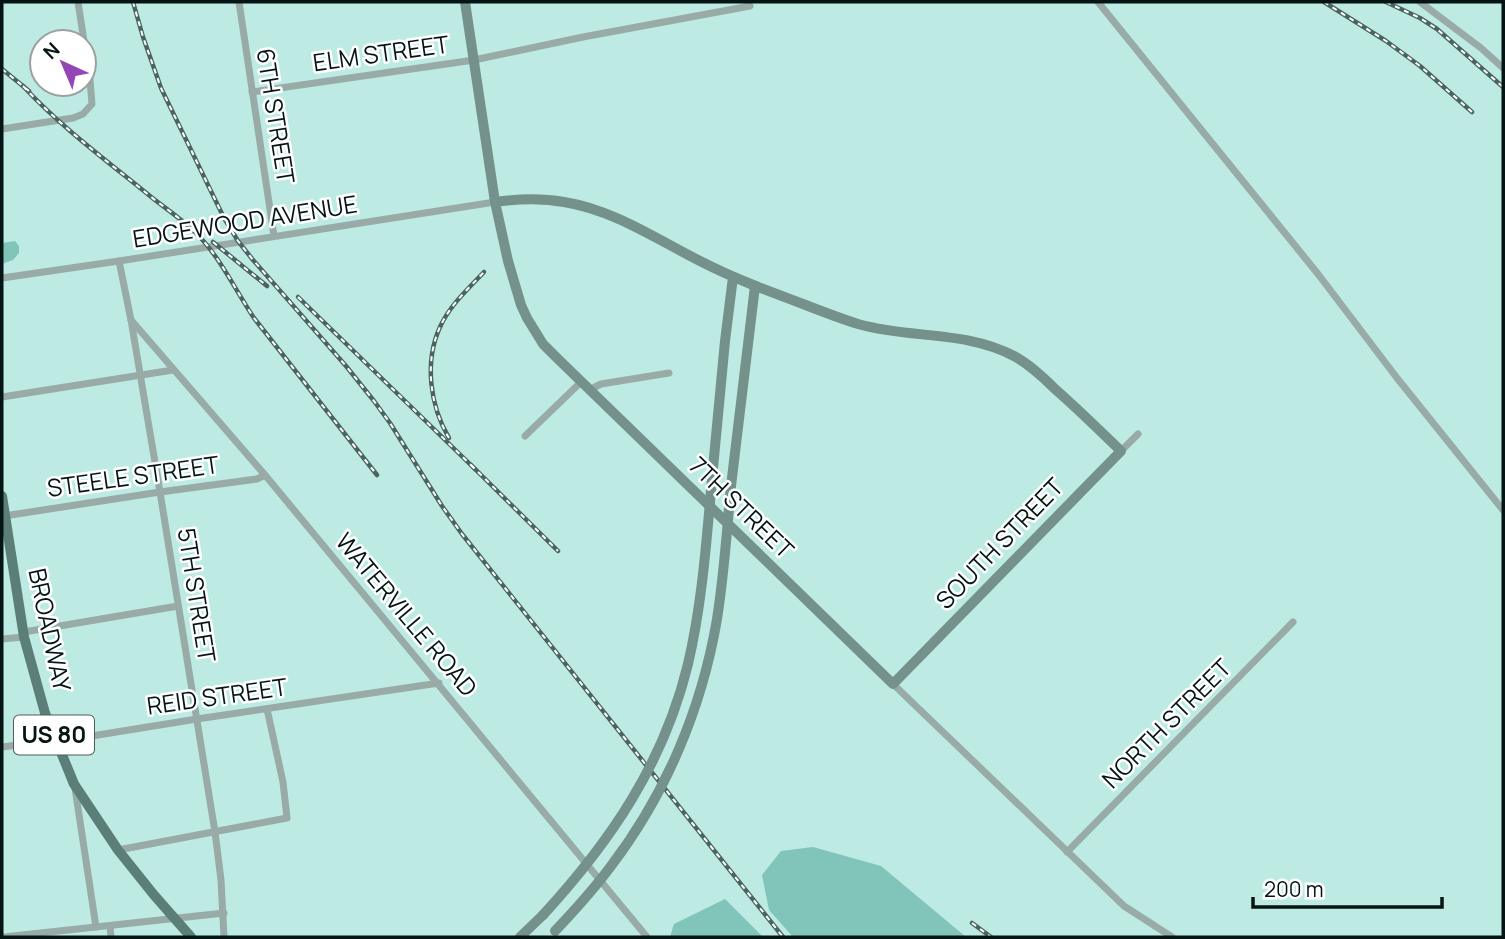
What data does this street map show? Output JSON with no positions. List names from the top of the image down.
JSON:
{
  "streets": {
    "main road": ["BROADWAY", "US 80"],
    "street": [
      "ELM STREET",
      "6TH STREET",
      "EDGEWOOD AVENUE",
      "STEELE STREET",
      "7TH STREET",
      "SOUTH STREET",
      "5TH STREET",
      "WATERVILLE ROAD",
      "REID STREET",
      "NORTH STREET"
    ]
  },
  "crossings": [
    ["ELM STREET", "6TH STREET"],
    ["ELM STREET", "7TH STREET"],
    ["6TH STREET", "EDGEWOOD AVENUE"],
    ["EDGEWOOD AVENUE", "7TH STREET"],
    ["EDGEWOOD AVENUE", "5TH STREET"],
    ["STEELE STREET", "5TH STREET"],
    ["STEELE STREET", "WATERVILLE ROAD"],
    ["STEELE STREET", "BROADWAY"],
    ["7TH STREET", "SOUTH STREET"],
    ["7TH STREET", "NORTH STREET"],
    ["5TH STREET", "WATERVILLE ROAD"],
    ["5TH STREET", "REID STREET"],
    ["WATERVILLE ROAD", "REID STREET"],
    ["BROADWAY", "REID STREET"]
  ],
  "scale_bar": "200 m",
  "north": "top left"
}
